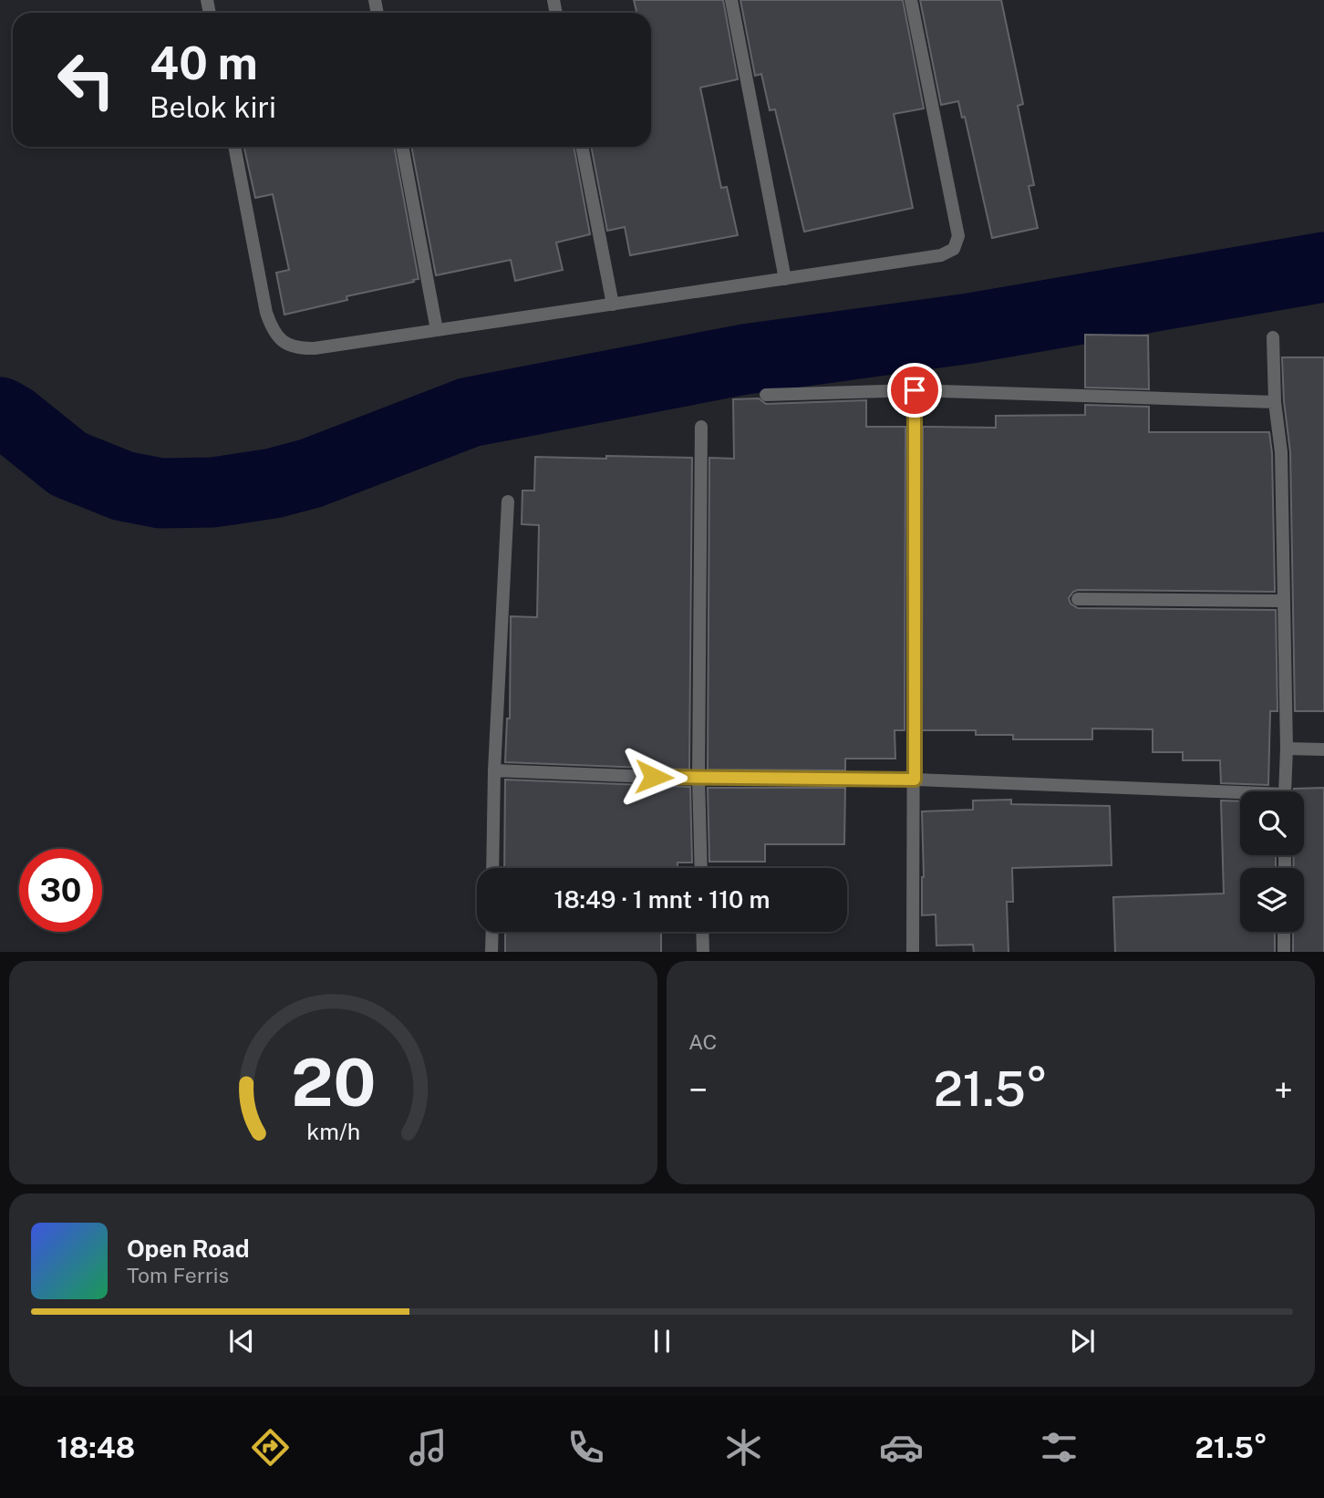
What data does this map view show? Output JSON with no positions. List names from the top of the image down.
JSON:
{
  "page": {
    "turn": ["40 m", "Belok kiri"],
    "limit": "30",
    "trip": "18:49 · 1 mnt · 110 m",
    "tile": "AC",
    "heat": ["−", "21.5°", "+"],
    "song": ["Open Road", "Tom Ferris"],
    "tabs": ["18:48", "21.5°"],
    "gauge": ["20", "km/h"]
  }
}
